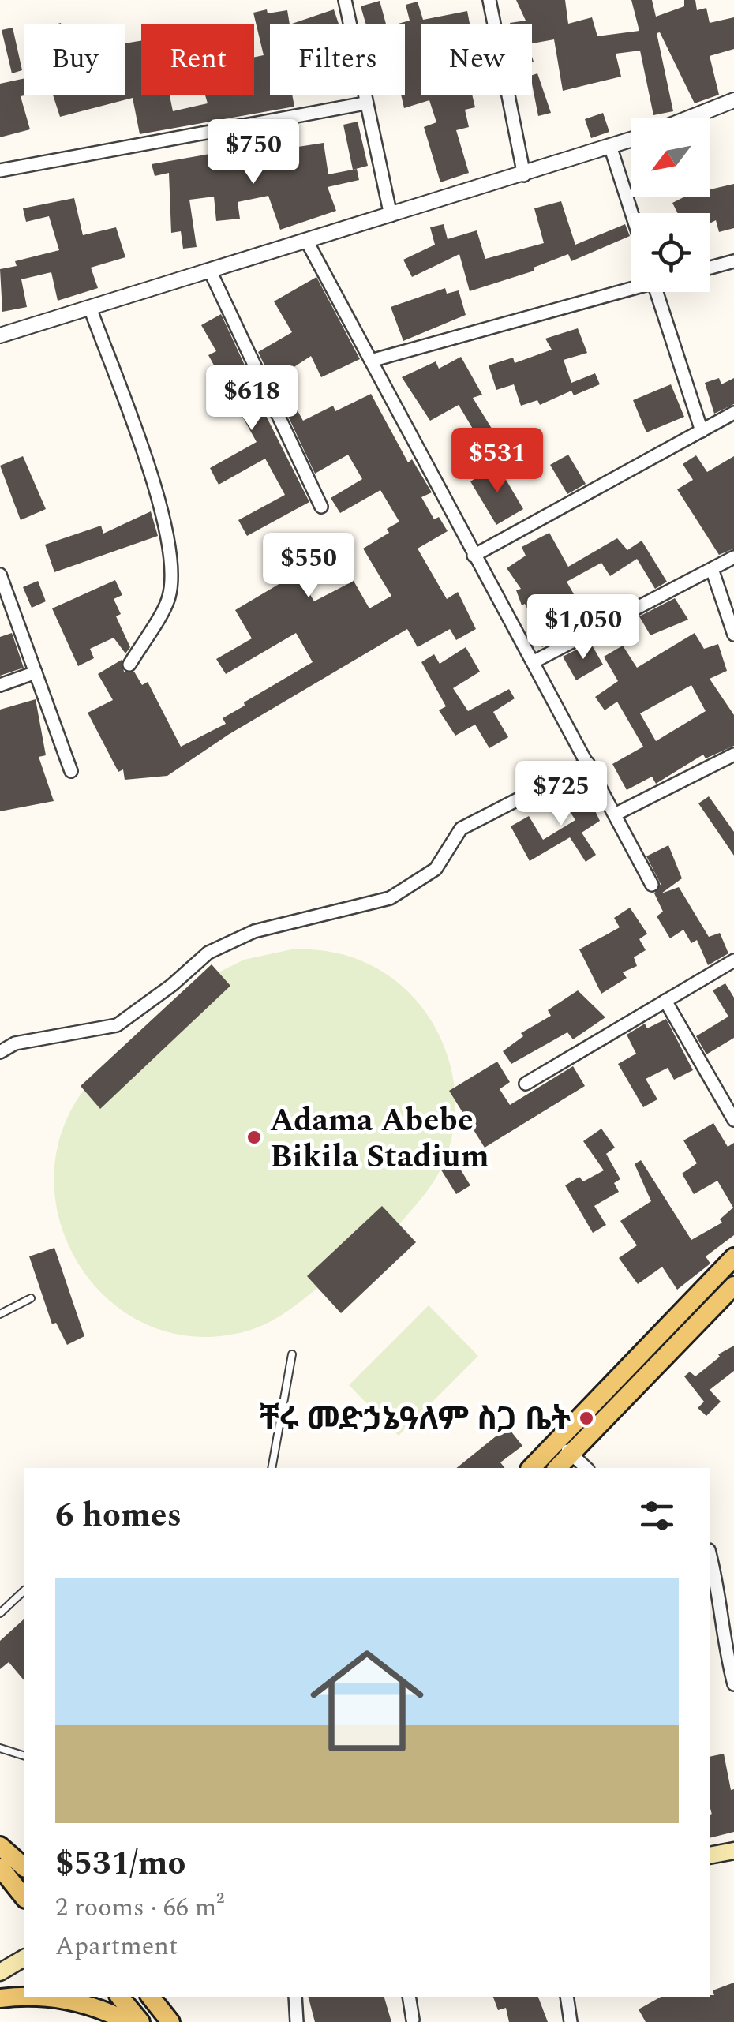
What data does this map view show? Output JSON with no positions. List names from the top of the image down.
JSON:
{
  "places": ["Adama Abebe Bikila Stadium", "ቸሩ መድኃኔዓለም ስጋ ቤት"],
  "north": "bottom left",
  "page": {
    "chip": [
      "Buy",
      "Rent",
      "Filters",
      "New"
    ],
    "price": [
      "$750",
      "$618",
      "$531",
      "$550",
      "$1,050",
      "$725"
    ],
    "heading": "6 homes",
    "list": [
      {
        "name": "$531/mo",
        "note": "2 rooms · 66 m² · Apartment"
      }
    ]
  }
}
